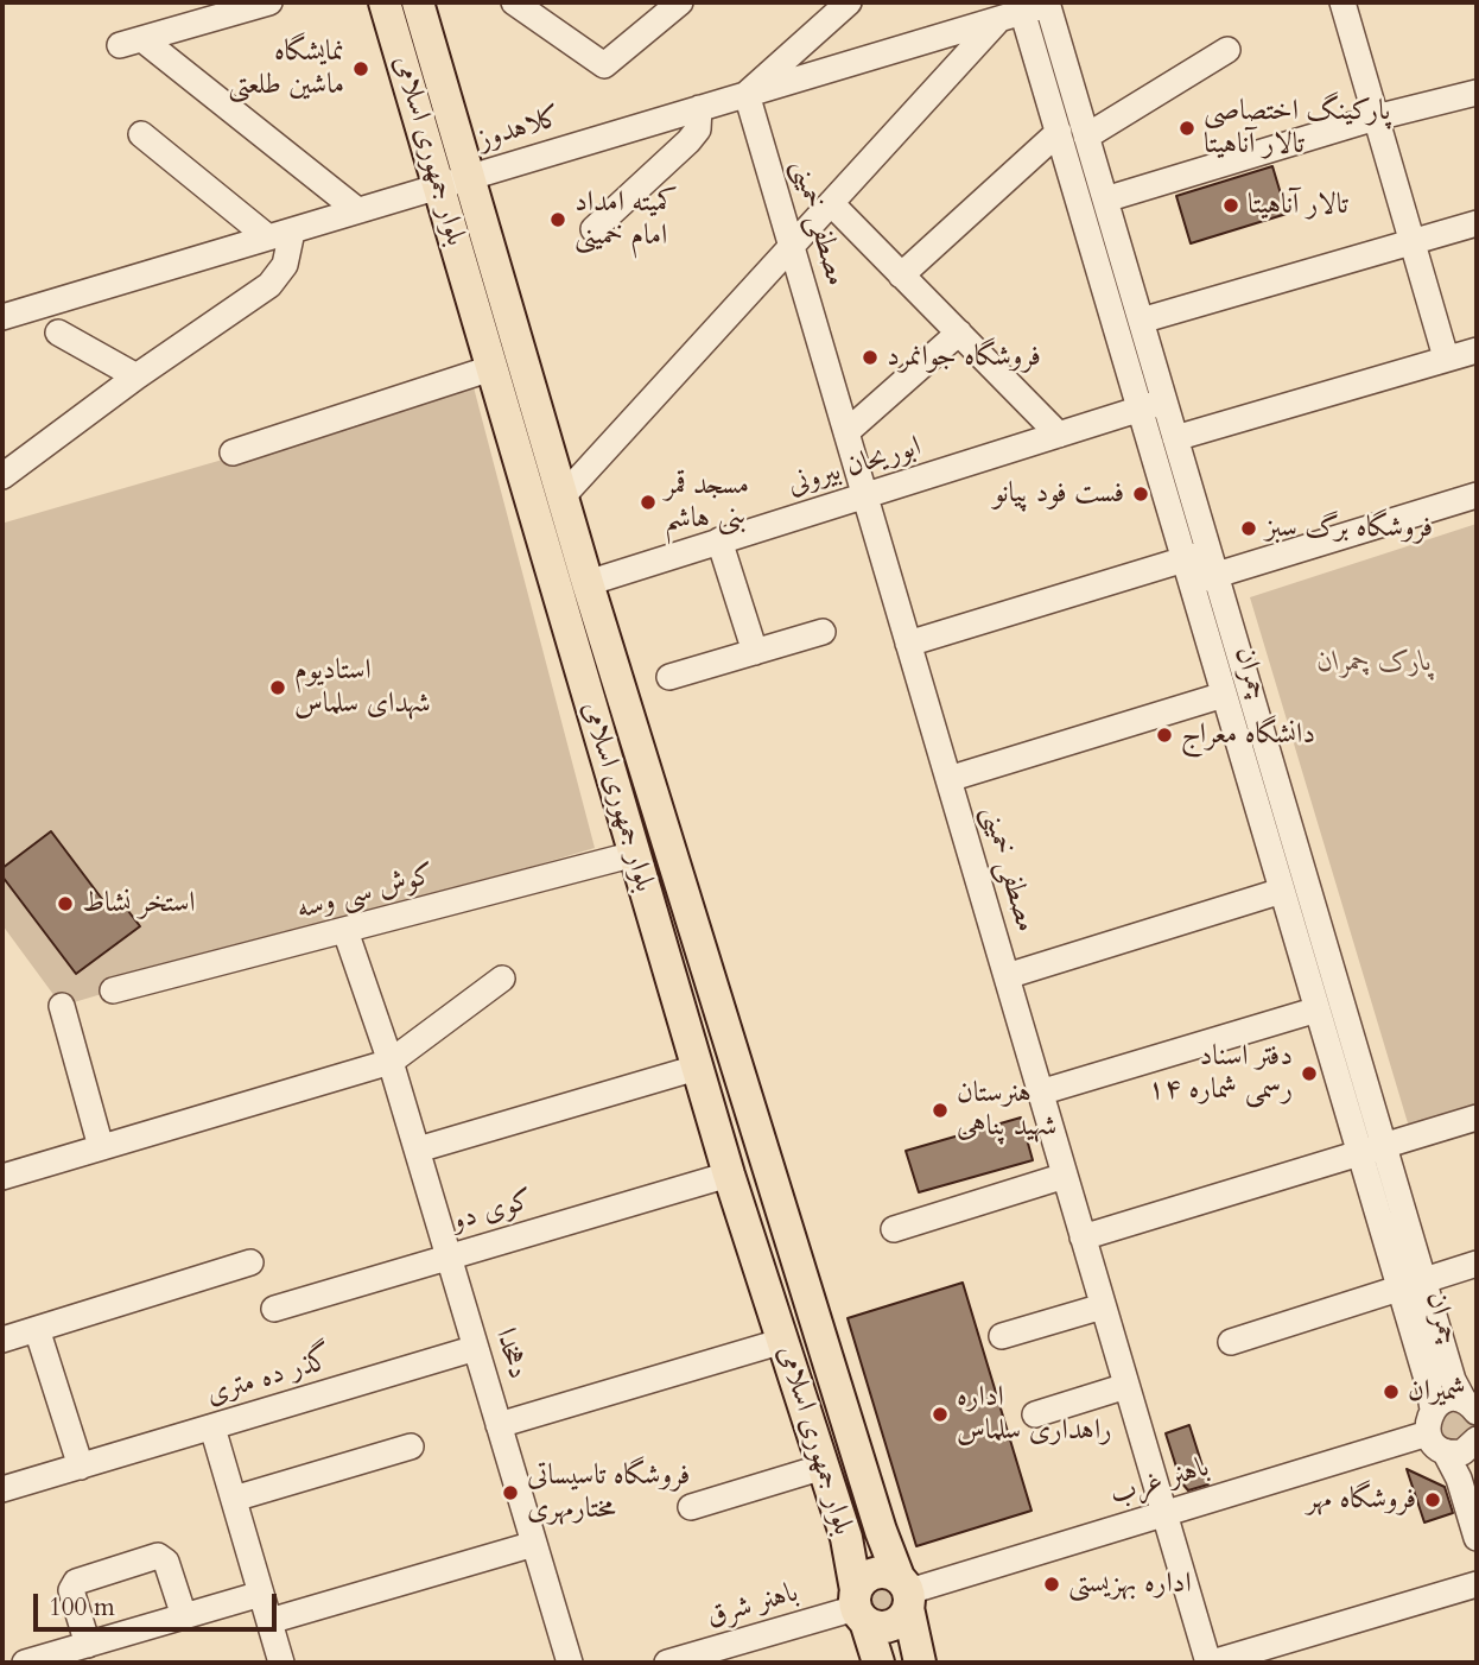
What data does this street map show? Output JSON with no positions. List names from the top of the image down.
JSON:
{
  "streets": {
    "main road": ["بلوار جمهوری اسلامی"],
    "street": [
      "کلاهدوز",
      "مصطفی خمینی",
      "ابوریحان بیرونی",
      "چمران",
      "کوش سی وسه",
      "کوی دو",
      "دهخدا",
      "گذر ده متری",
      "باهنر غرب",
      "باهنر شرق"
    ]
  },
  "crossings": [
    ["کلاهدوز", "بلوار جمهوری اسلامی"],
    ["کلاهدوز", "مصطفی خمینی"],
    ["کلاهدوز", "چمران"],
    ["بلوار جمهوری اسلامی", "ابوریحان بیرونی"],
    ["بلوار جمهوری اسلامی", "کوش سی وسه"],
    ["بلوار جمهوری اسلامی", "کوی دو"],
    ["بلوار جمهوری اسلامی", "باهنر غرب"],
    ["بلوار جمهوری اسلامی", "باهنر شرق"],
    ["مصطفی خمینی", "ابوریحان بیرونی"],
    ["مصطفی خمینی", "باهنر غرب"],
    ["ابوریحان بیرونی", "چمران"],
    ["چمران", "باهنر غرب"],
    ["کوی دو", "دهخدا"],
    ["دهخدا", "گذر ده متری"],
    ["باهنر غرب", "باهنر شرق"]
  ],
  "parks": ["پارک چمران"],
  "places": [
    "نمایشگاه ماشین طلعتی",
    "پارکینگ اختصاصی تالار آناهیتا",
    "تالار آناهیتا",
    "کمیته امداد امام خمینی",
    "فروشگاه جوانمرد",
    "فست فود پیانو",
    "مسجد قمر بنی هاشم",
    "فروشگاه برگ سبز",
    "استادیوم شهدای سلماس",
    "دانشگاه معراج",
    "استخر نشاط",
    "دفتر اسناد رسمی شماره ۱۴",
    "هنرستان شهید پناهی",
    "شمیران",
    "اداره راهداری سلماس",
    "فروشگاه تاسیساتی مختارمهری",
    "فروشگاه مهر",
    "اداره بهزیستی"
  ],
  "scale_bar": "100 m"
}
